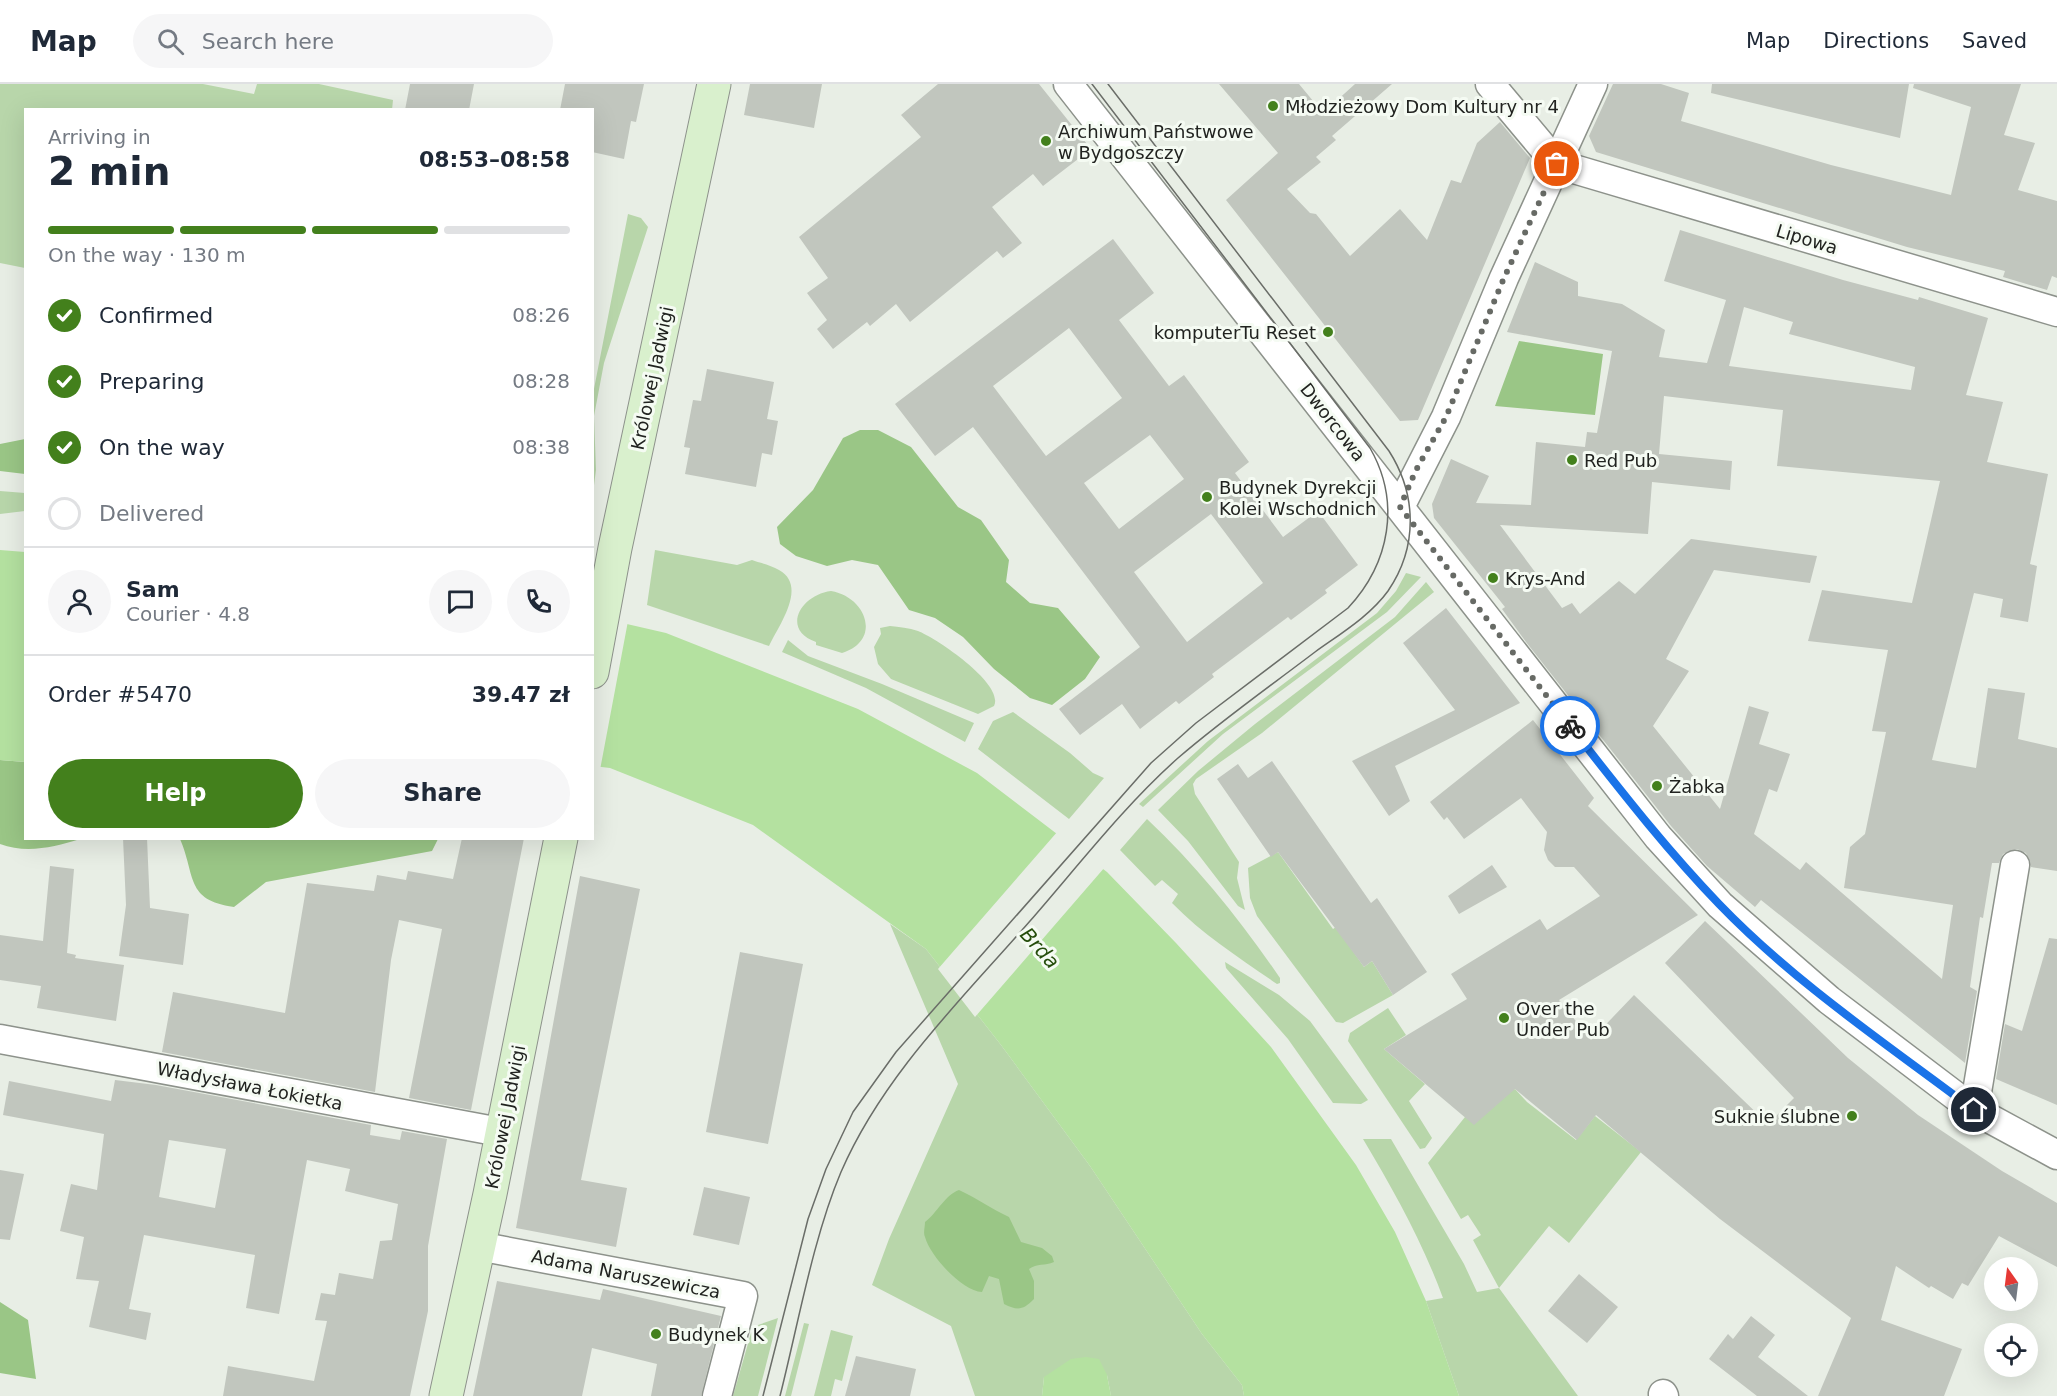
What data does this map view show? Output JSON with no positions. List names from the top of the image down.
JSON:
{
  "streets": {
    "street": [
      "Lipowa",
      "Królowej Jadwigi",
      "Dworcowa",
      "Władysława Łokietka",
      "Adama Naruszewicza"
    ]
  },
  "crossings": [
    ["Królowej Jadwigi", "Władysława Łokietka"],
    ["Królowej Jadwigi", "Adama Naruszewicza"]
  ],
  "water": ["Brda"],
  "places": [
    "Młodzieżowy Dom Kultury nr 4",
    "Archiwum Państwowe w Bydgoszczy",
    "komputerTu Reset",
    "Red Pub",
    "Budynek Dyrekcji Kolei Wschodnich",
    "Krys-And",
    "Żabka",
    "Over the Under Pub",
    "Suknie ślubne",
    "Budynek K"
  ],
  "north": "top",
  "page": {
    "header": "Map",
    "search": "Search here",
    "nav": ["Map", "Directions", "Saved"],
    "heading": ["2 min", "Arriving in", "08:53–08:58"],
    "panel": [
      "Sam",
      "Courier · 4.8",
      "Order #5470",
      "39.47 zł"
    ],
    "bar": "On the way · 130 m",
    "list": [
      ["Confirmed", "08:26"],
      ["Preparing", "08:28"],
      ["On the way", "08:38"],
      "Delivered"
    ],
    "buttons": ["Help", "Share"]
  }
}
